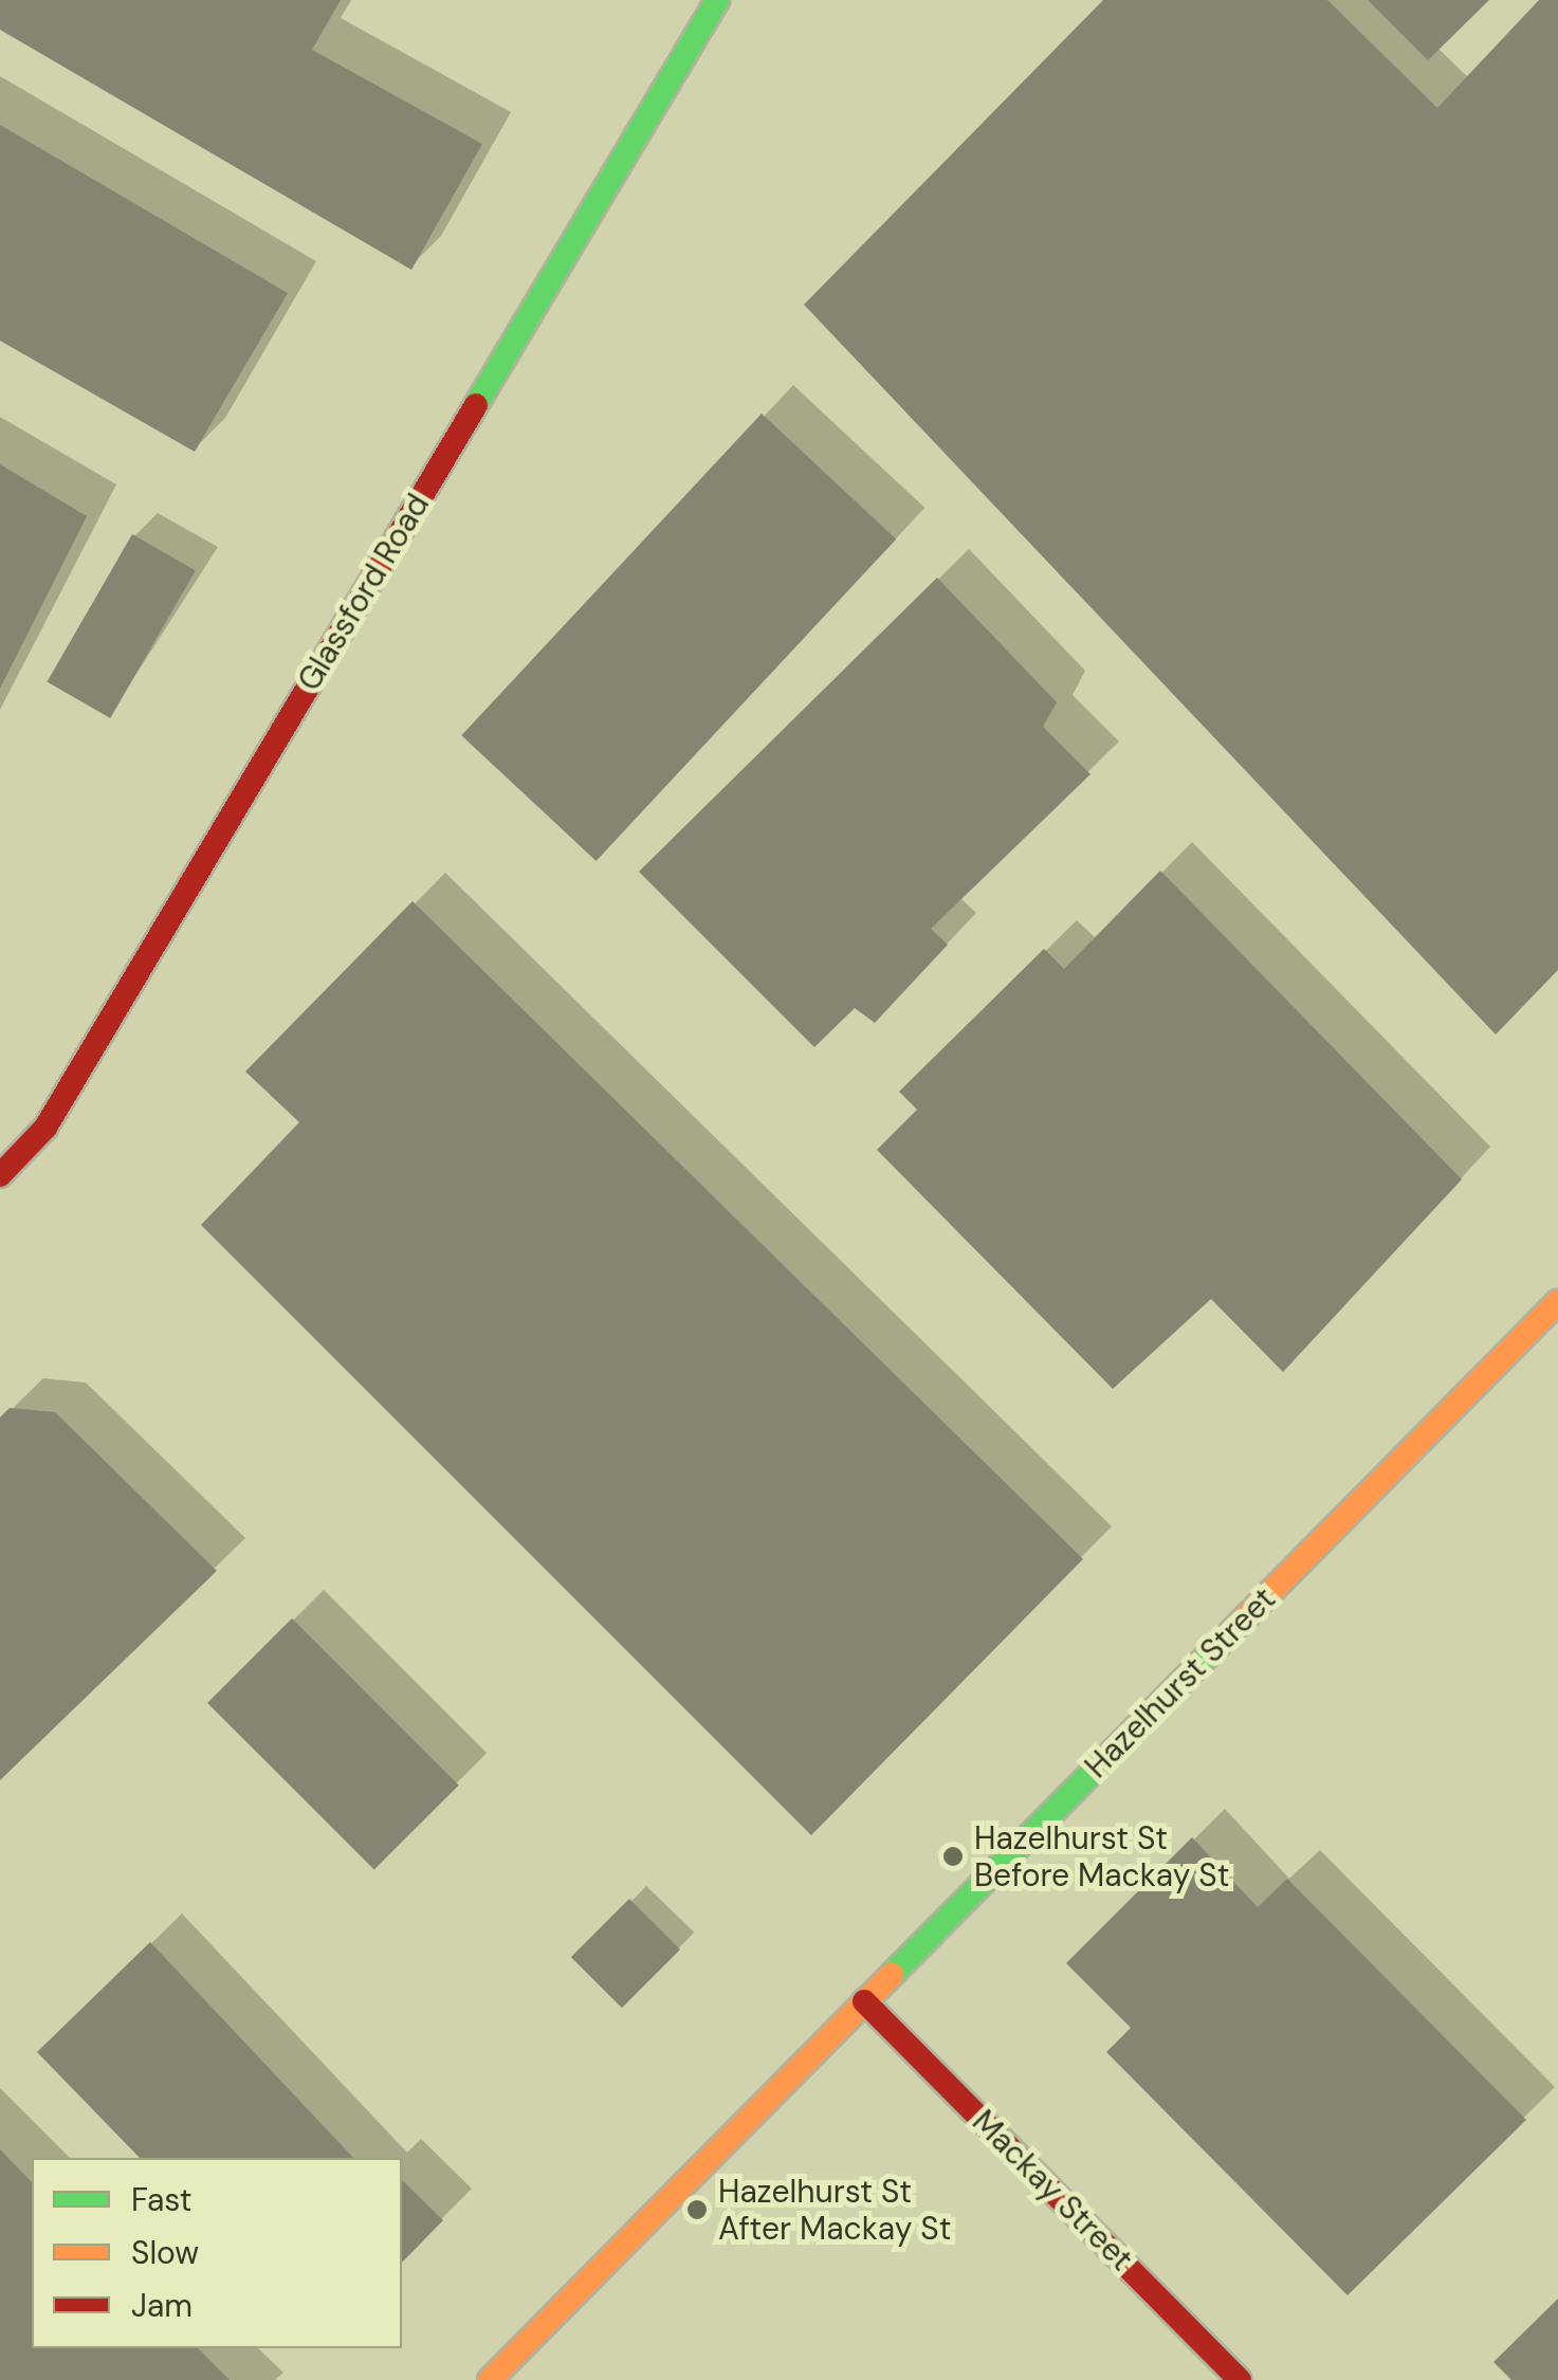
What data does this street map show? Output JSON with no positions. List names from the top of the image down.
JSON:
{
  "streets": {
    "street": ["Glassford Road", "Hazelhurst Street", "Mackay Street"]
  },
  "crossings": [
    ["Hazelhurst Street", "Mackay Street"]
  ],
  "places": ["Hazelhurst St Before Mackay St", "Hazelhurst St After Mackay St"],
  "legend": ["Fast", "Slow", "Jam"]
}
